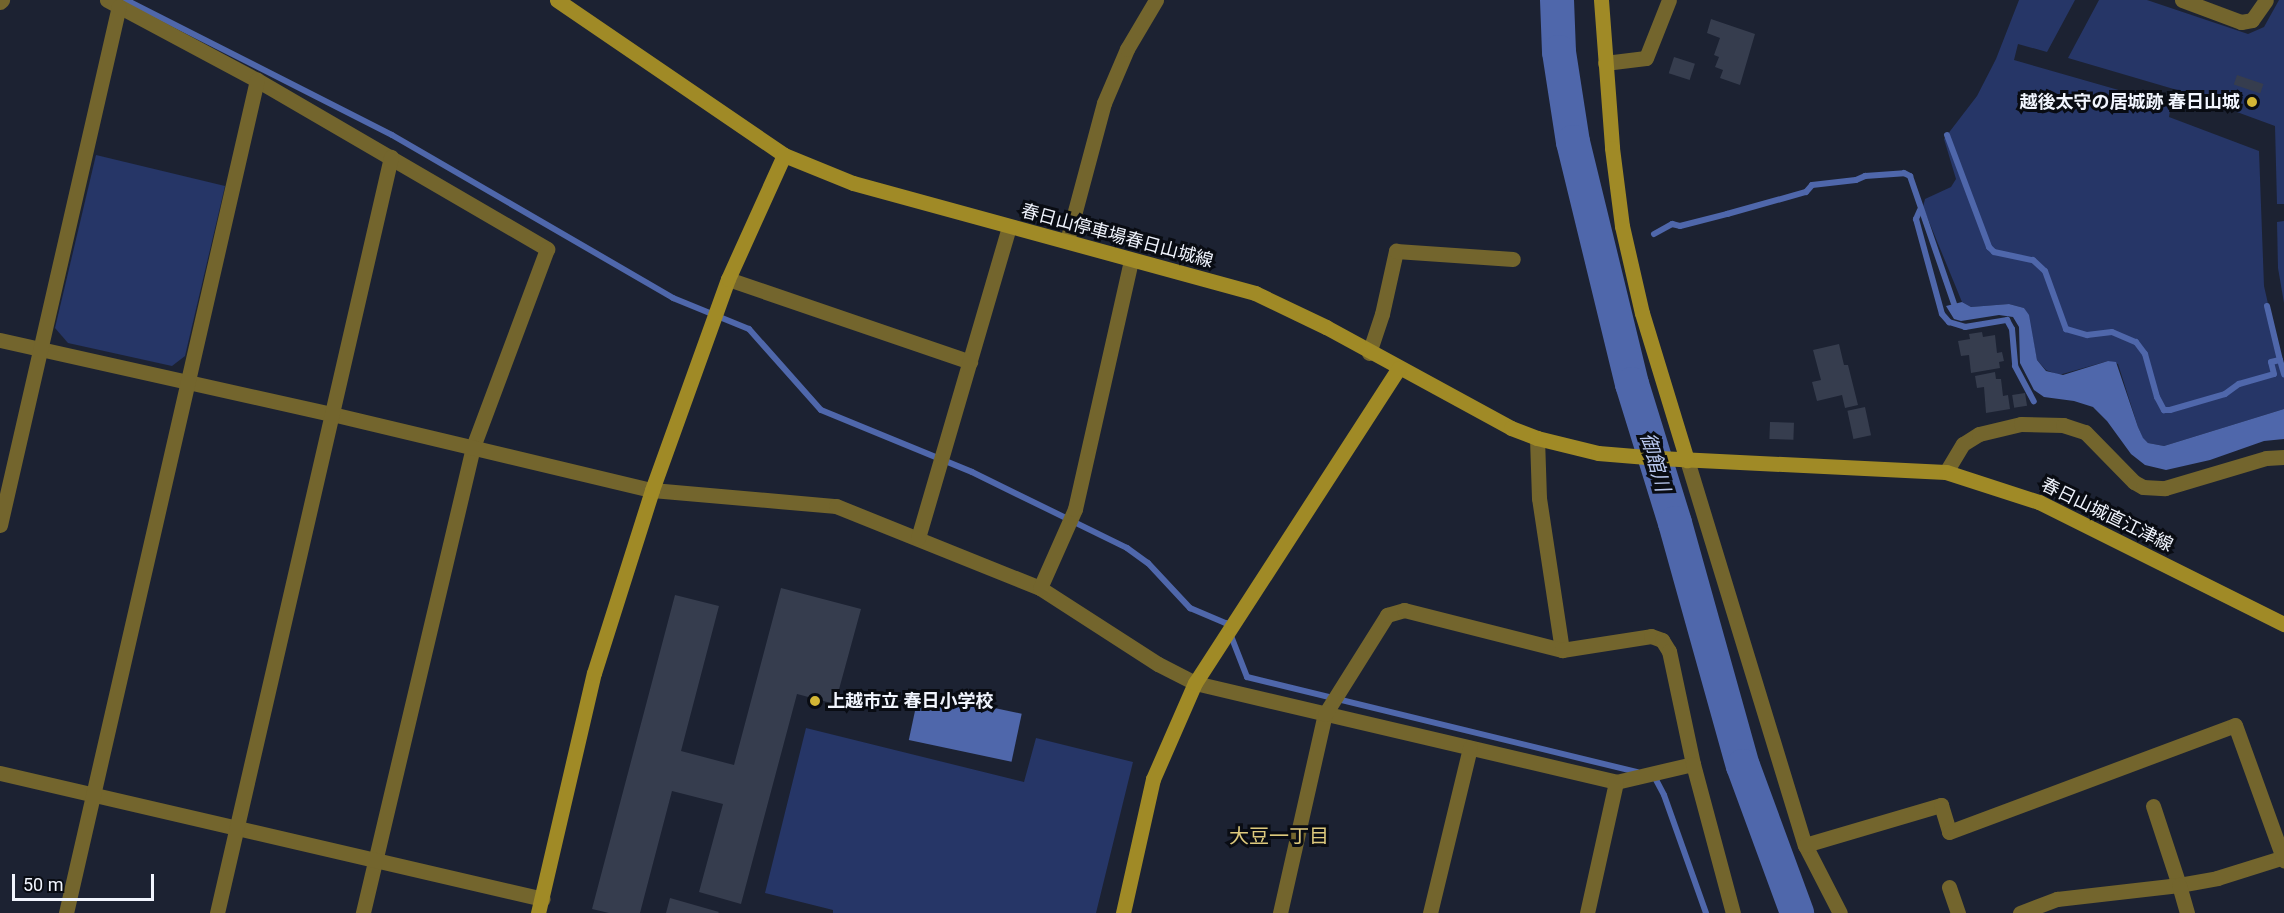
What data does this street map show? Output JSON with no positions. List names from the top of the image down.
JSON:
{
  "streets": {
    "main road": ["春日山停車場春日山城線", "春日山城直江津線"]
  },
  "crossings": [
    ["春日山停車場春日山城線", "春日山城直江津線"]
  ],
  "districts": ["大豆一丁目"],
  "water": ["御館川"],
  "places": ["越後太守の居城跡 春日山城", "上越市立 春日小学校"],
  "scale_bar": "50 m"
}
